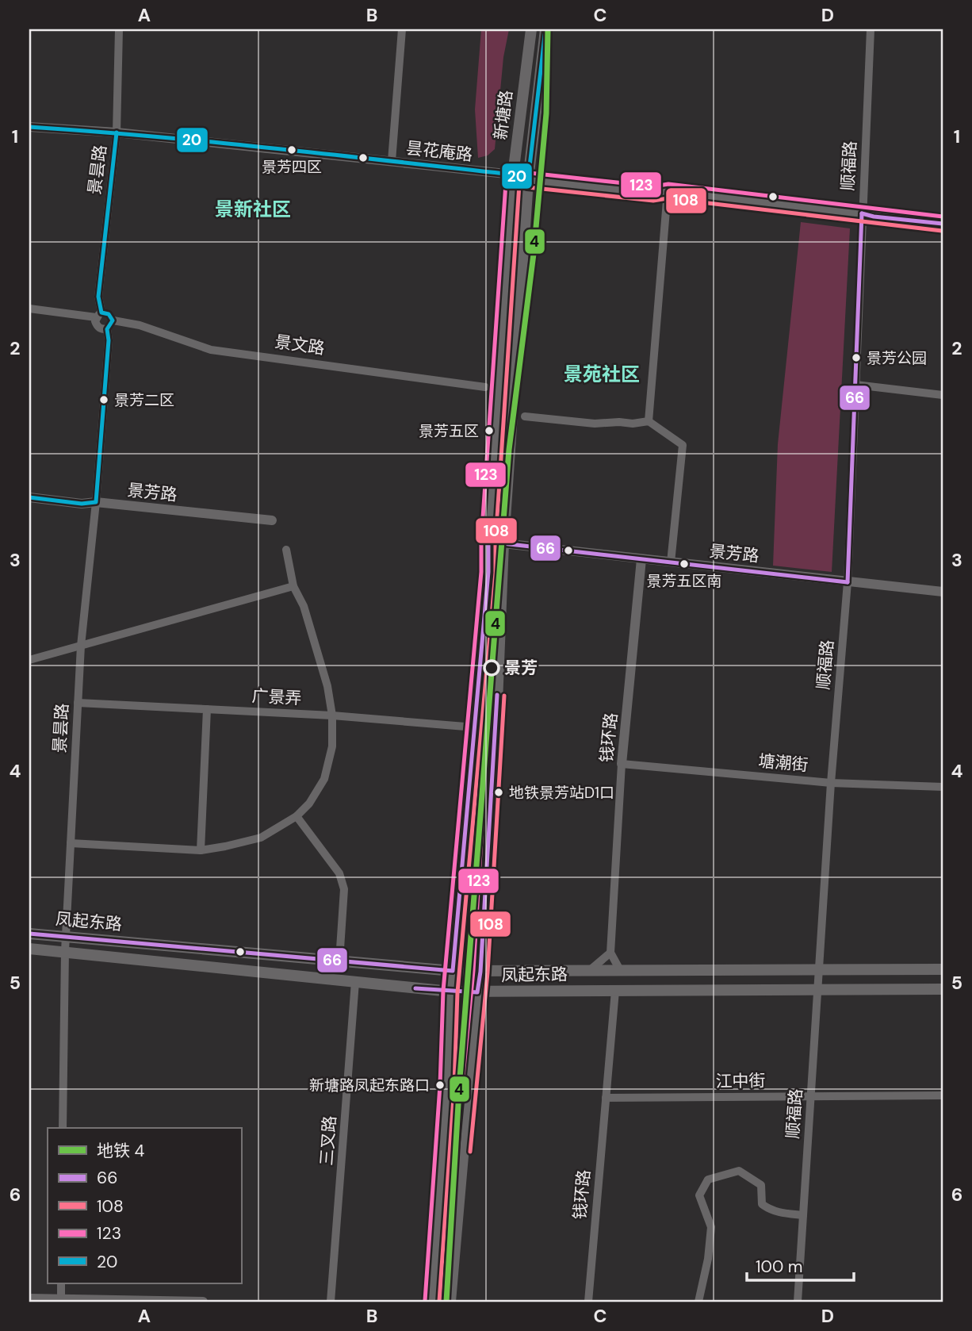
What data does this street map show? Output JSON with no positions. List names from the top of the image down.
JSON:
{
  "streets": {
    "main road": ["新塘路", "凤起东路"],
    "street": [
      "昙花庵路",
      "顺福路",
      "景昙路",
      "景文路",
      "景芳路",
      "广景弄",
      "钱环路",
      "塘潮街",
      "江中街",
      "三叉路"
    ]
  },
  "crossings": [
    ["新塘路", "昙花庵路"],
    ["新塘路", "景芳路"],
    ["新塘路", "广景弄"],
    ["新塘路", "凤起东路"],
    ["昙花庵路", "顺福路"],
    ["昙花庵路", "景昙路"],
    ["顺福路", "景芳路"],
    ["顺福路", "塘潮街"],
    ["顺福路", "凤起东路"],
    ["顺福路", "江中街"],
    ["景昙路", "景文路"],
    ["景昙路", "景芳路"],
    ["景昙路", "广景弄"],
    ["景昙路", "凤起东路"],
    ["景芳路", "钱环路"],
    ["钱环路", "塘潮街"],
    ["钱环路", "凤起东路"],
    ["钱环路", "江中街"],
    ["凤起东路", "三叉路"]
  ],
  "districts": ["景新社区", "景苑社区"],
  "places": [
    "景芳四区",
    "景芳公园",
    "景芳二区",
    "景芳五区",
    "景芳五区南",
    "景芳",
    "地铁景芳站D1口",
    "新塘路凤起东路口"
  ],
  "lines": [
    "metro line 4",
    "transit line 20",
    "transit line 123",
    "transit line 108",
    "transit line 66"
  ],
  "legend": [
    "地铁 4",
    "66",
    "108",
    "123",
    "20"
  ],
  "scale_bar": "100 m",
  "grid": {
    "columns": [
      "A",
      "B",
      "C",
      "D"
    ],
    "rows": [
      "1",
      "2",
      "3",
      "4",
      "5",
      "6"
    ]
  }
}
